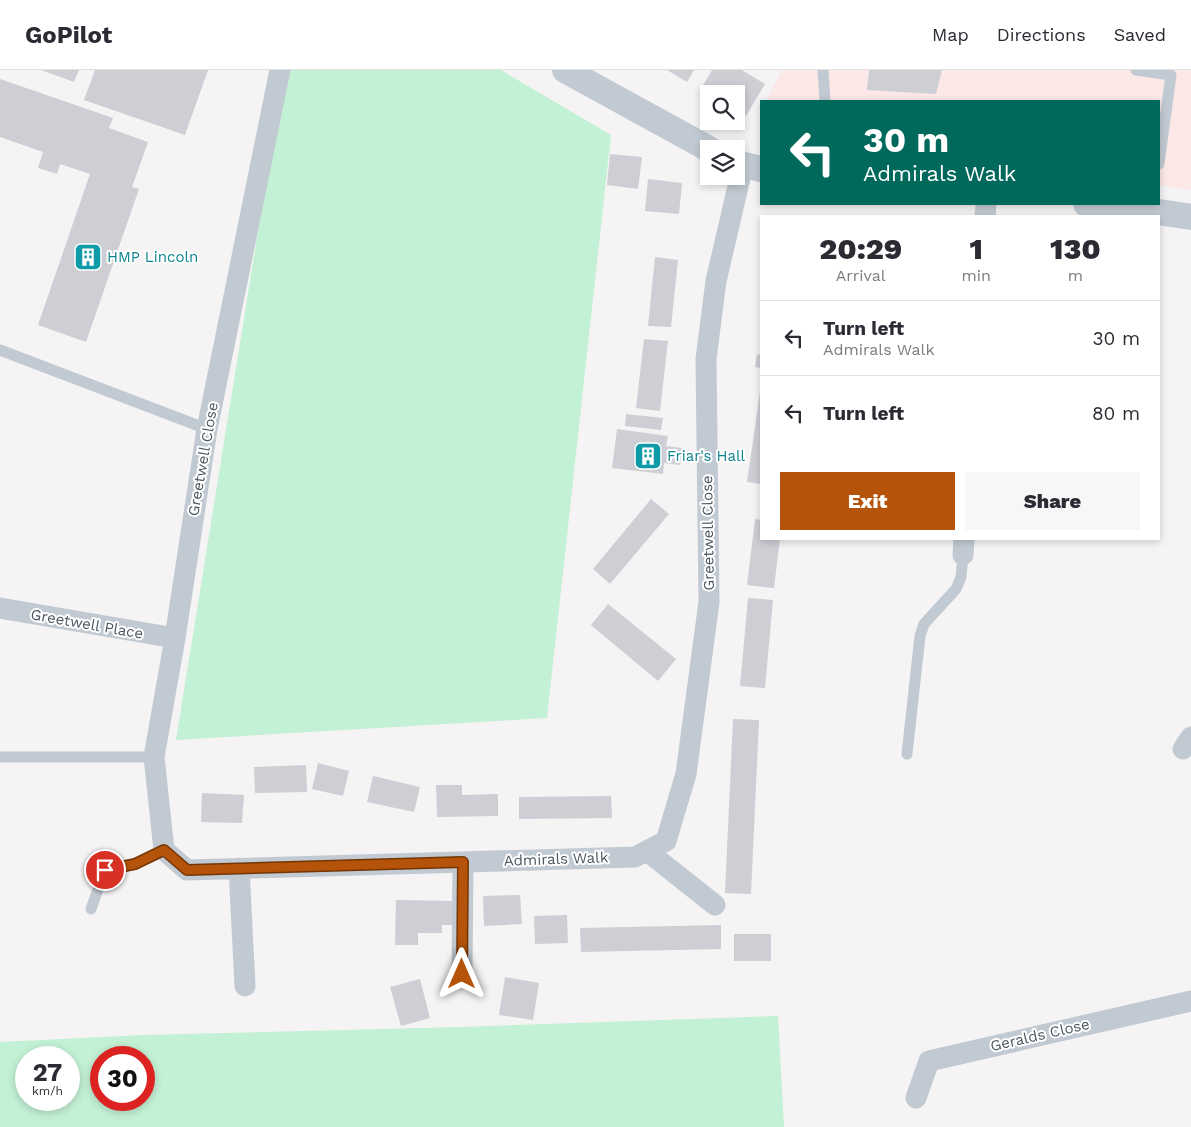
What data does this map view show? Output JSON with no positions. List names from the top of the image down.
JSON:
{
  "streets": {
    "street": [
      "Greetwell Close",
      "Greetwell Place",
      "Admirals Walk",
      "Geralds Close"
    ]
  },
  "crossings": [
    ["Greetwell Close", "Greetwell Place"],
    ["Greetwell Close", "Admirals Walk"]
  ],
  "places": {
    "building": ["HMP Lincoln", "Friar's Hall"]
  },
  "page": {
    "header": "GoPilot",
    "nav": ["Map", "Directions", "Saved"],
    "turn": ["30 m", "Admirals Walk"],
    "eta": [
      "20:29",
      "Arrival",
      "1",
      "min",
      "130",
      "m"
    ],
    "list": [
      {
        "name": "Turn left",
        "note": "Admirals Walk",
        "value": "30 m"
      },
      {
        "name": "Turn left",
        "value": "80 m"
      }
    ],
    "buttons": ["Exit", "Share"],
    "speed": "27 km/h",
    "limit": "30"
  }
}
